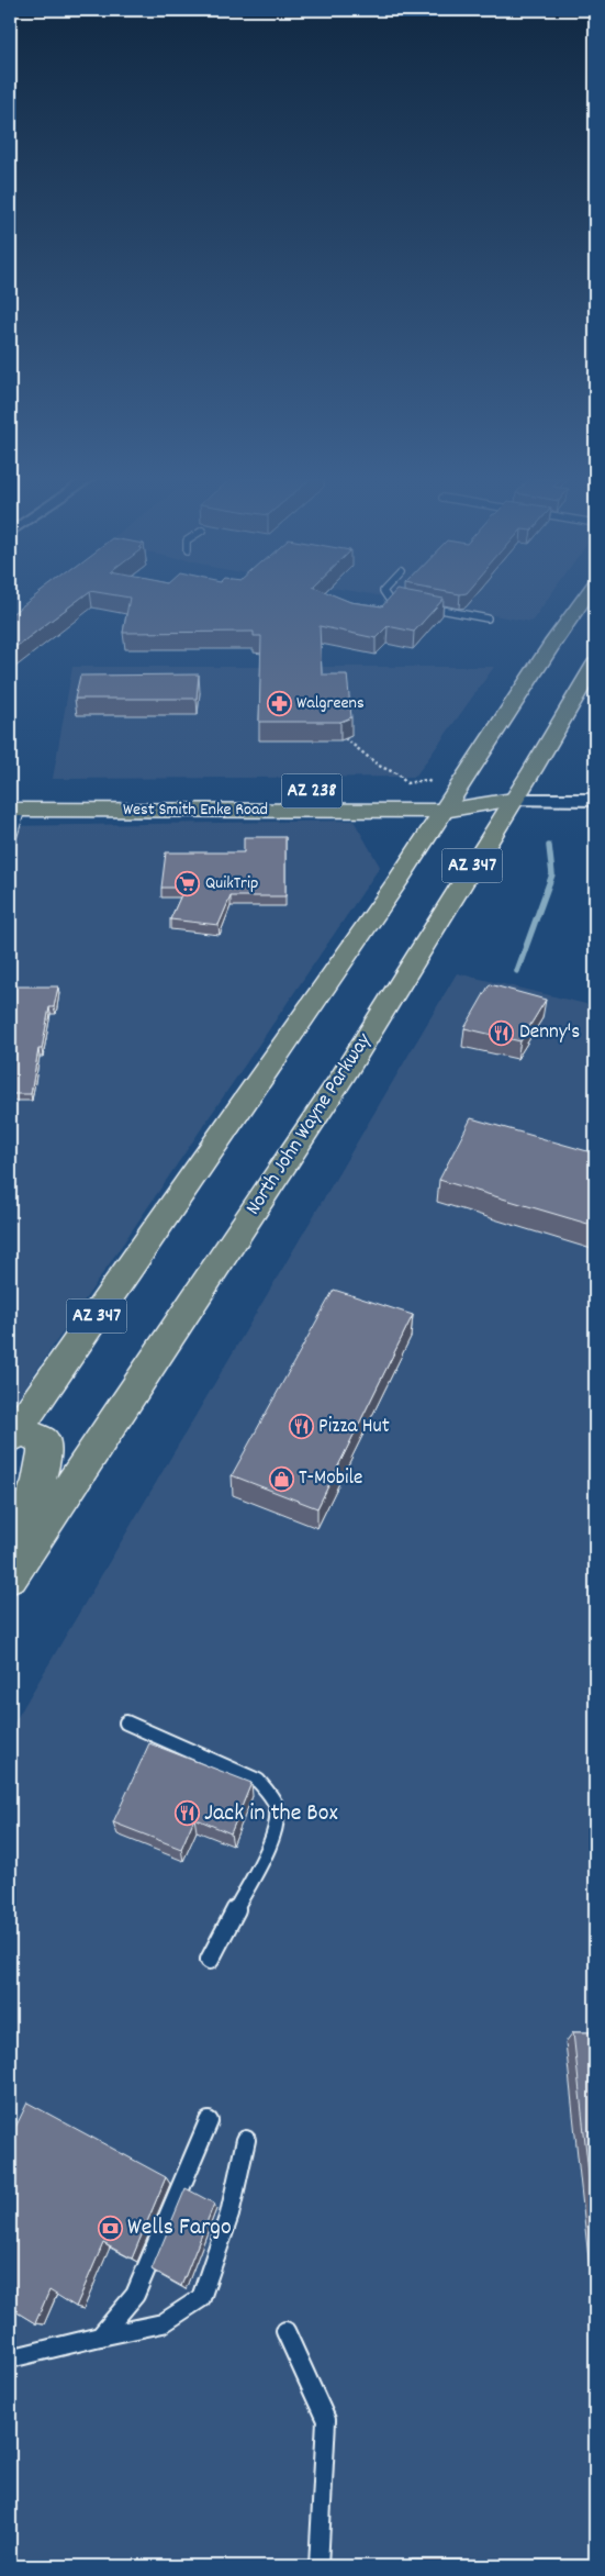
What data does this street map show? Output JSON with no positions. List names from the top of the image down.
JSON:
{
  "streets": {
    "main road": [
      "AZ 238",
      "West Smith Enke Road",
      "AZ 347",
      "North John Wayne Parkway"
    ]
  },
  "crossings": [
    ["West Smith Enke Road", "AZ 347"],
    ["West Smith Enke Road", "North John Wayne Parkway"]
  ],
  "places": {
    "pharmacy": ["Walgreens"],
    "supermarket": ["QuikTrip"],
    "restaurant": ["Denny's", "Pizza Hut", "Jack in the Box"],
    "shop": ["T-Mobile"],
    "bank": ["Wells Fargo"]
  }
}
